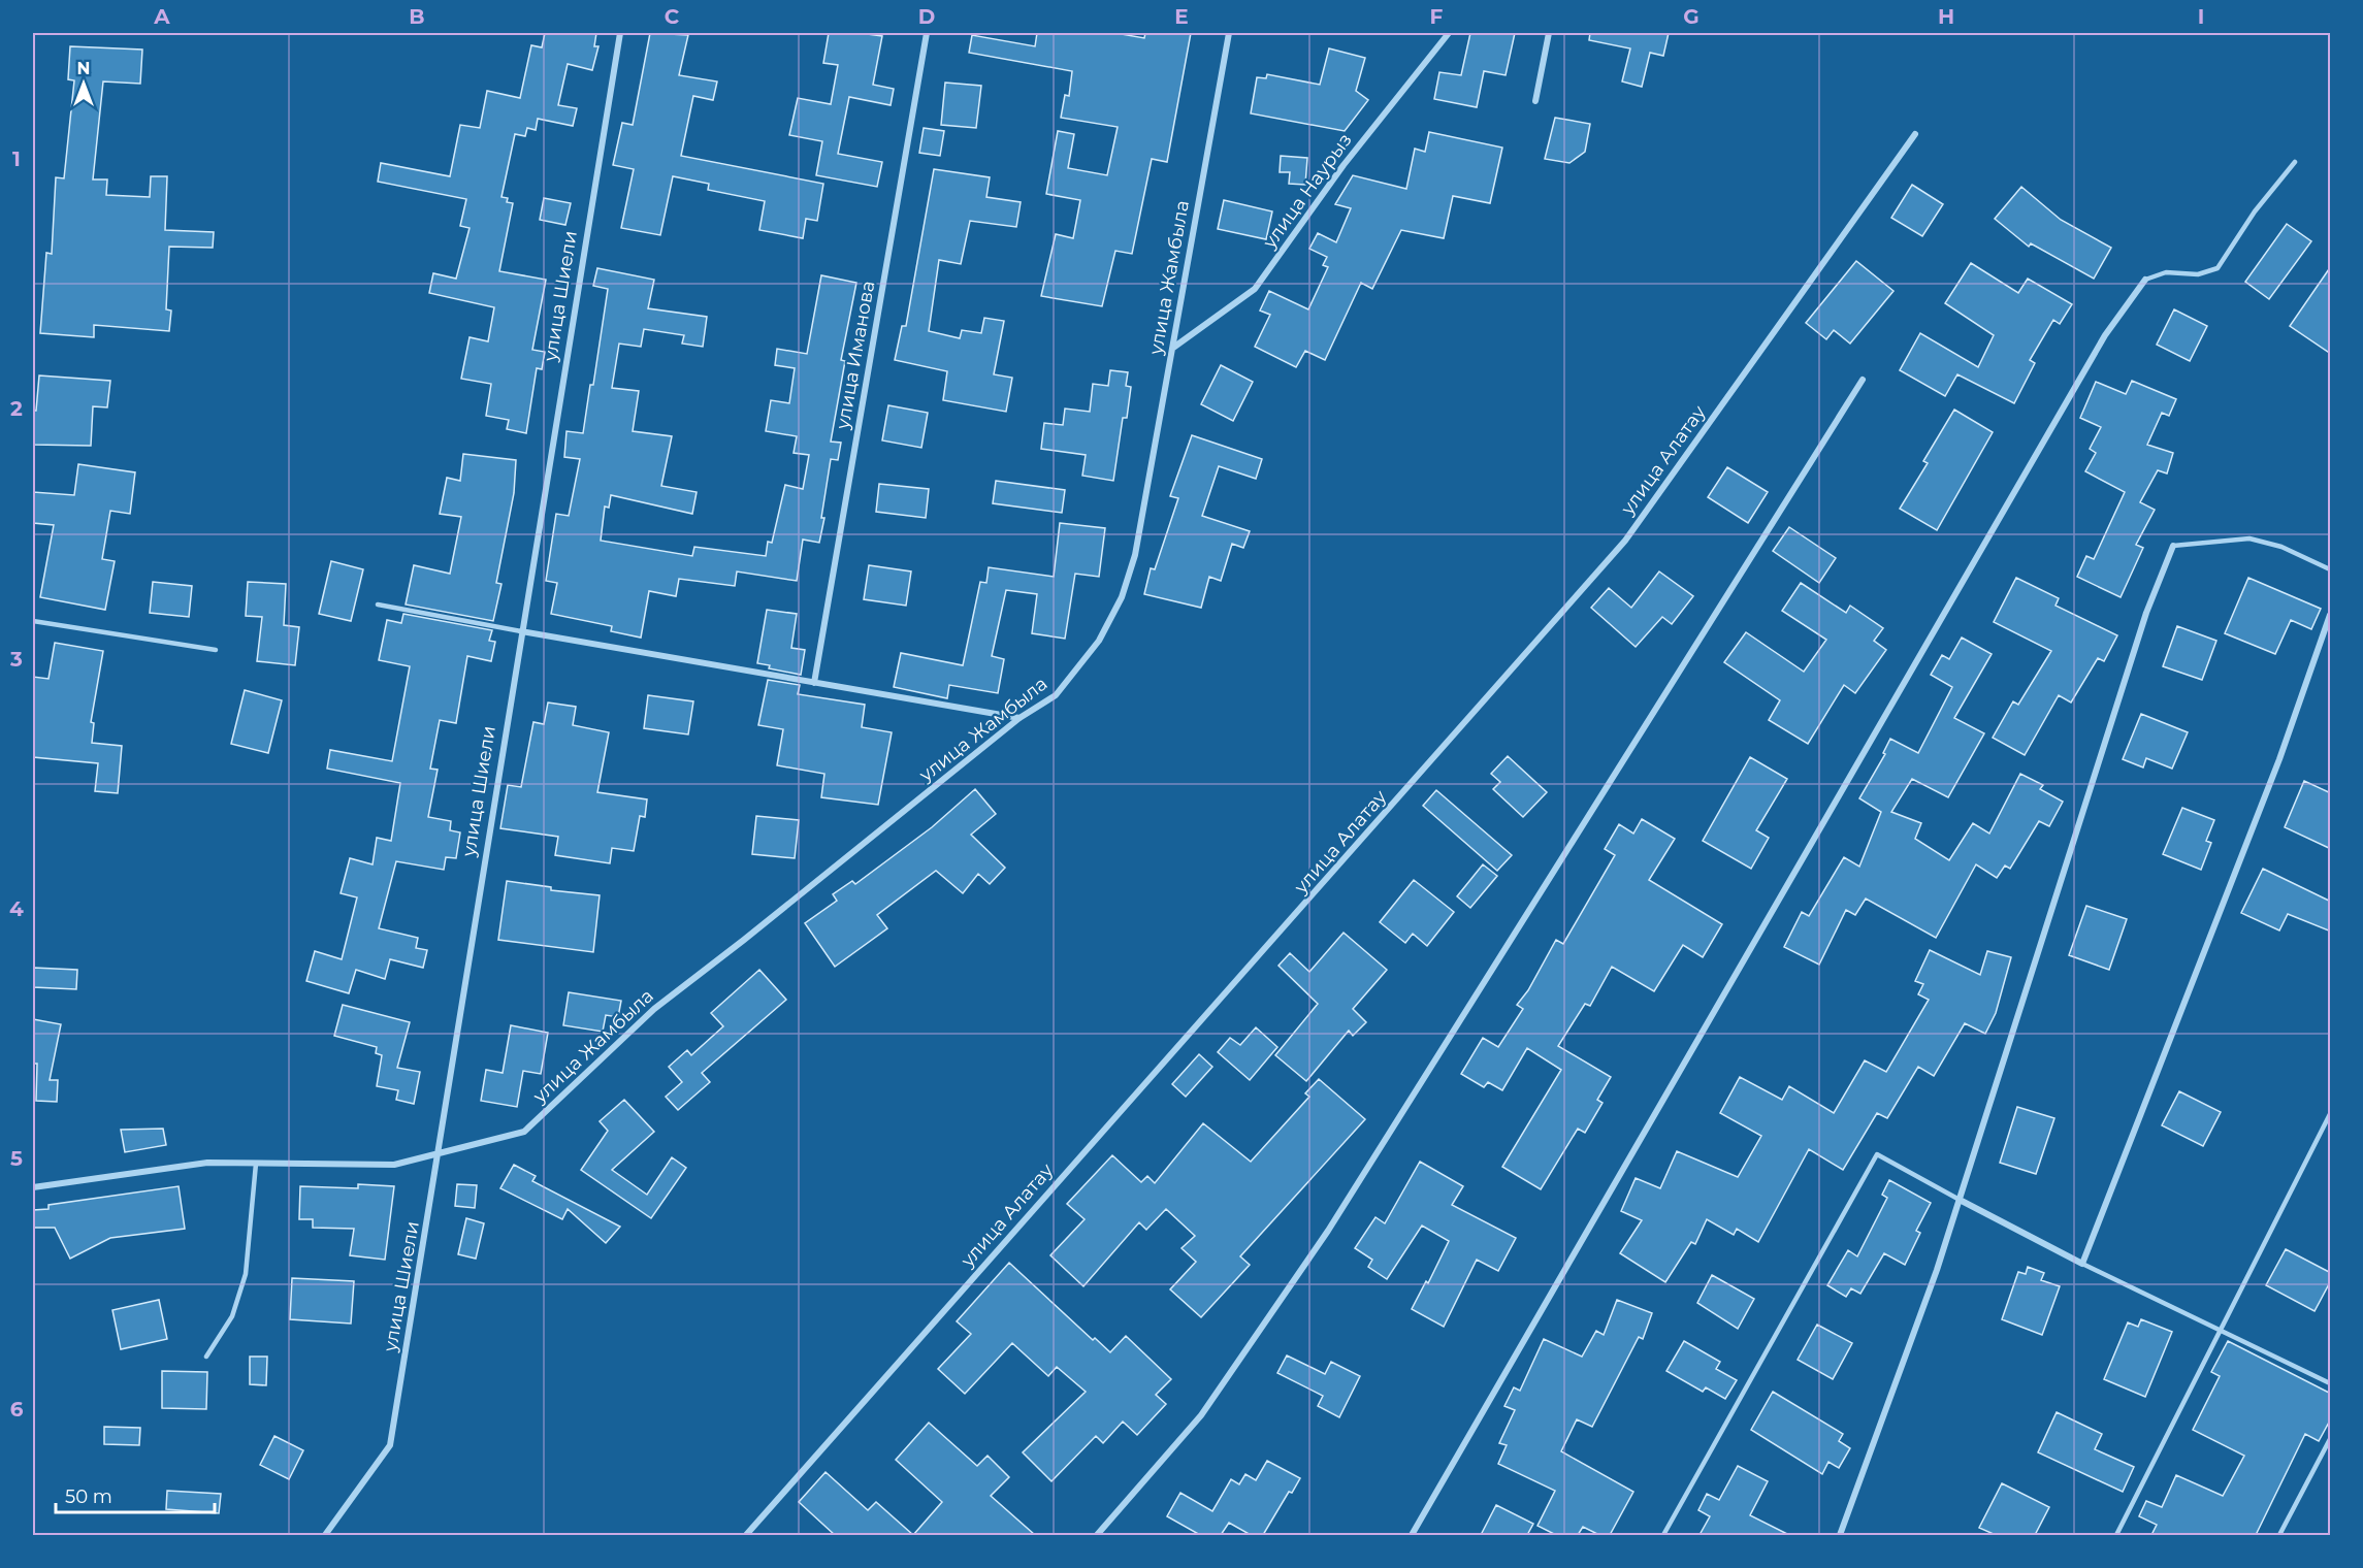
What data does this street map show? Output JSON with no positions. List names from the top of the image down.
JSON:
{
  "streets": {
    "street": [
      "улица Наурыз",
      "улица Жамбыла",
      "улица Шиели",
      "улица Иманова",
      "улица Алатау"
    ]
  },
  "crossings": [
    ["улица Наурыз", "улица Жамбыла"],
    ["улица Жамбыла", "улица Шиели"]
  ],
  "scale_bar": "50 m",
  "north": "top",
  "grid": {
    "columns": [
      "A",
      "B",
      "C",
      "D",
      "E",
      "F",
      "G",
      "H",
      "I"
    ],
    "rows": [
      "1",
      "2",
      "3",
      "4",
      "5",
      "6"
    ]
  }
}
